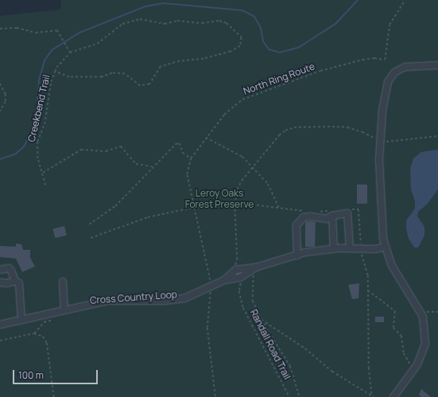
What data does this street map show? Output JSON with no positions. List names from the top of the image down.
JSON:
{
  "streets": {
    "path": ["North Ring Route", "Creekbend Trail", "Randall Road Trail"]
  },
  "parks": ["Leroy Oaks Forest Preserve"],
  "scale_bar": "100 m"
}
